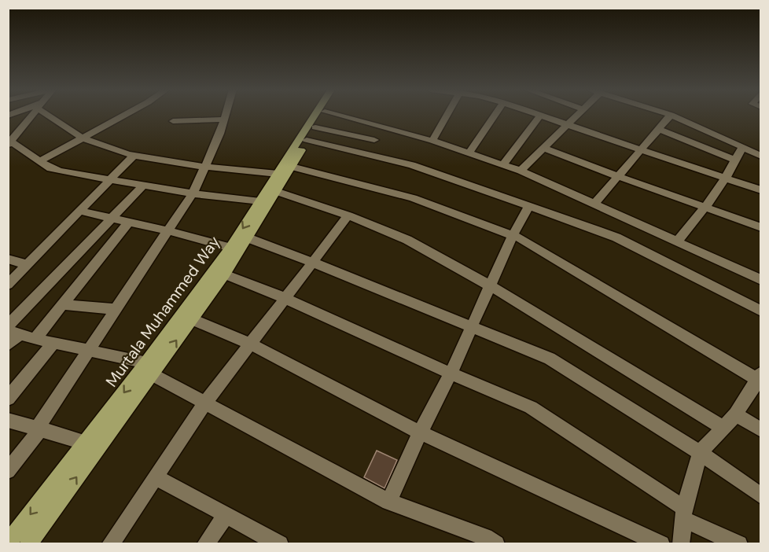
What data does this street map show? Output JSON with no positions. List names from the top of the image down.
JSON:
{
  "streets": {
    "main road": ["Murtala Muhammed Way"]
  }
}
